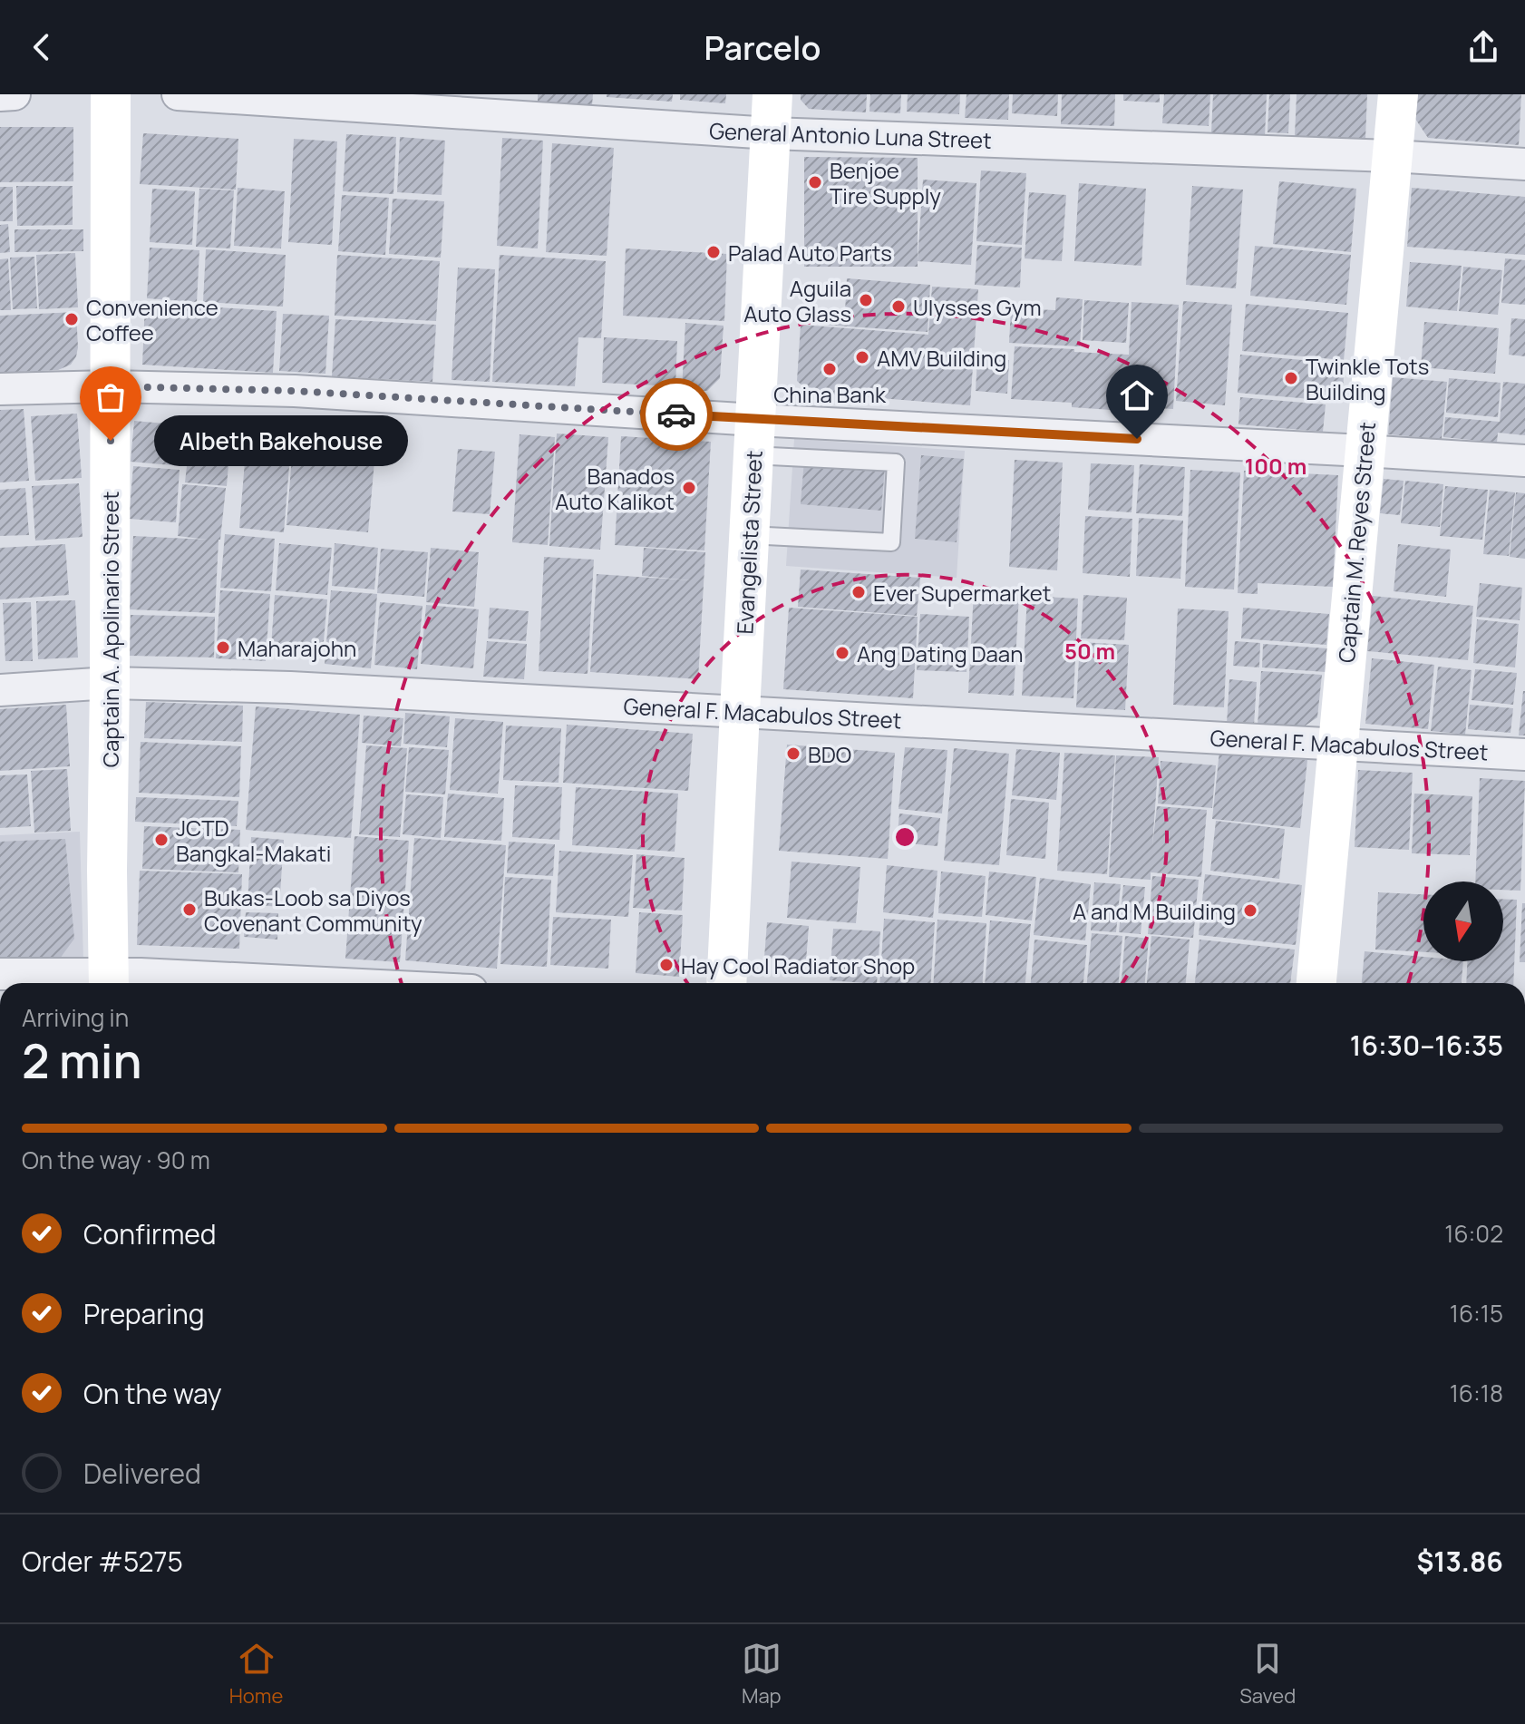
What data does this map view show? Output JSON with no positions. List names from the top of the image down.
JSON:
{
  "streets": {
    "street": [
      "General Antonio Luna Street",
      "Evangelista Street",
      "Captain M. Reyes Street",
      "Captain A. Apolinario Street",
      "General F. Macabulos Street"
    ]
  },
  "crossings": [
    ["General Antonio Luna Street", "Evangelista Street"],
    ["General Antonio Luna Street", "Captain M. Reyes Street"],
    ["Evangelista Street", "General F. Macabulos Street"],
    ["Captain M. Reyes Street", "General F. Macabulos Street"],
    ["Captain A. Apolinario Street", "General F. Macabulos Street"]
  ],
  "places": [
    "Benjoe Tire Supply",
    "Palad Auto Parts",
    "Aguila Auto Glass",
    "Ulysses Gym",
    "Convenience Coffee",
    "AMV Building",
    "China Bank",
    "Twinkle Tots Building",
    "Albeth Bakehouse",
    "Banados Auto Kalikot",
    "Ever Supermarket",
    "Maharajohn",
    "Ang Dating Daan",
    "BDO",
    "JCTD Bangkal-Makati",
    "Bukas-Loob sa Diyos Covenant Community",
    "A and M Building",
    "Hay Cool Radiator Shop"
  ],
  "north": "bottom",
  "page": {
    "header": "Parcelo",
    "bubble": "Albeth Bakehouse",
    "heading": ["2 min", "Arriving in", "16:30–16:35"],
    "panel": ["Order #5275", "$13.86"],
    "bar": "On the way · 90 m",
    "list": [
      ["Confirmed", "16:02"],
      ["Preparing", "16:15"],
      ["On the way", "16:18"],
      "Delivered"
    ],
    "tabs": ["Home", "Map", "Saved"]
  },
  "rings": ["100 m", "50 m"]
}
